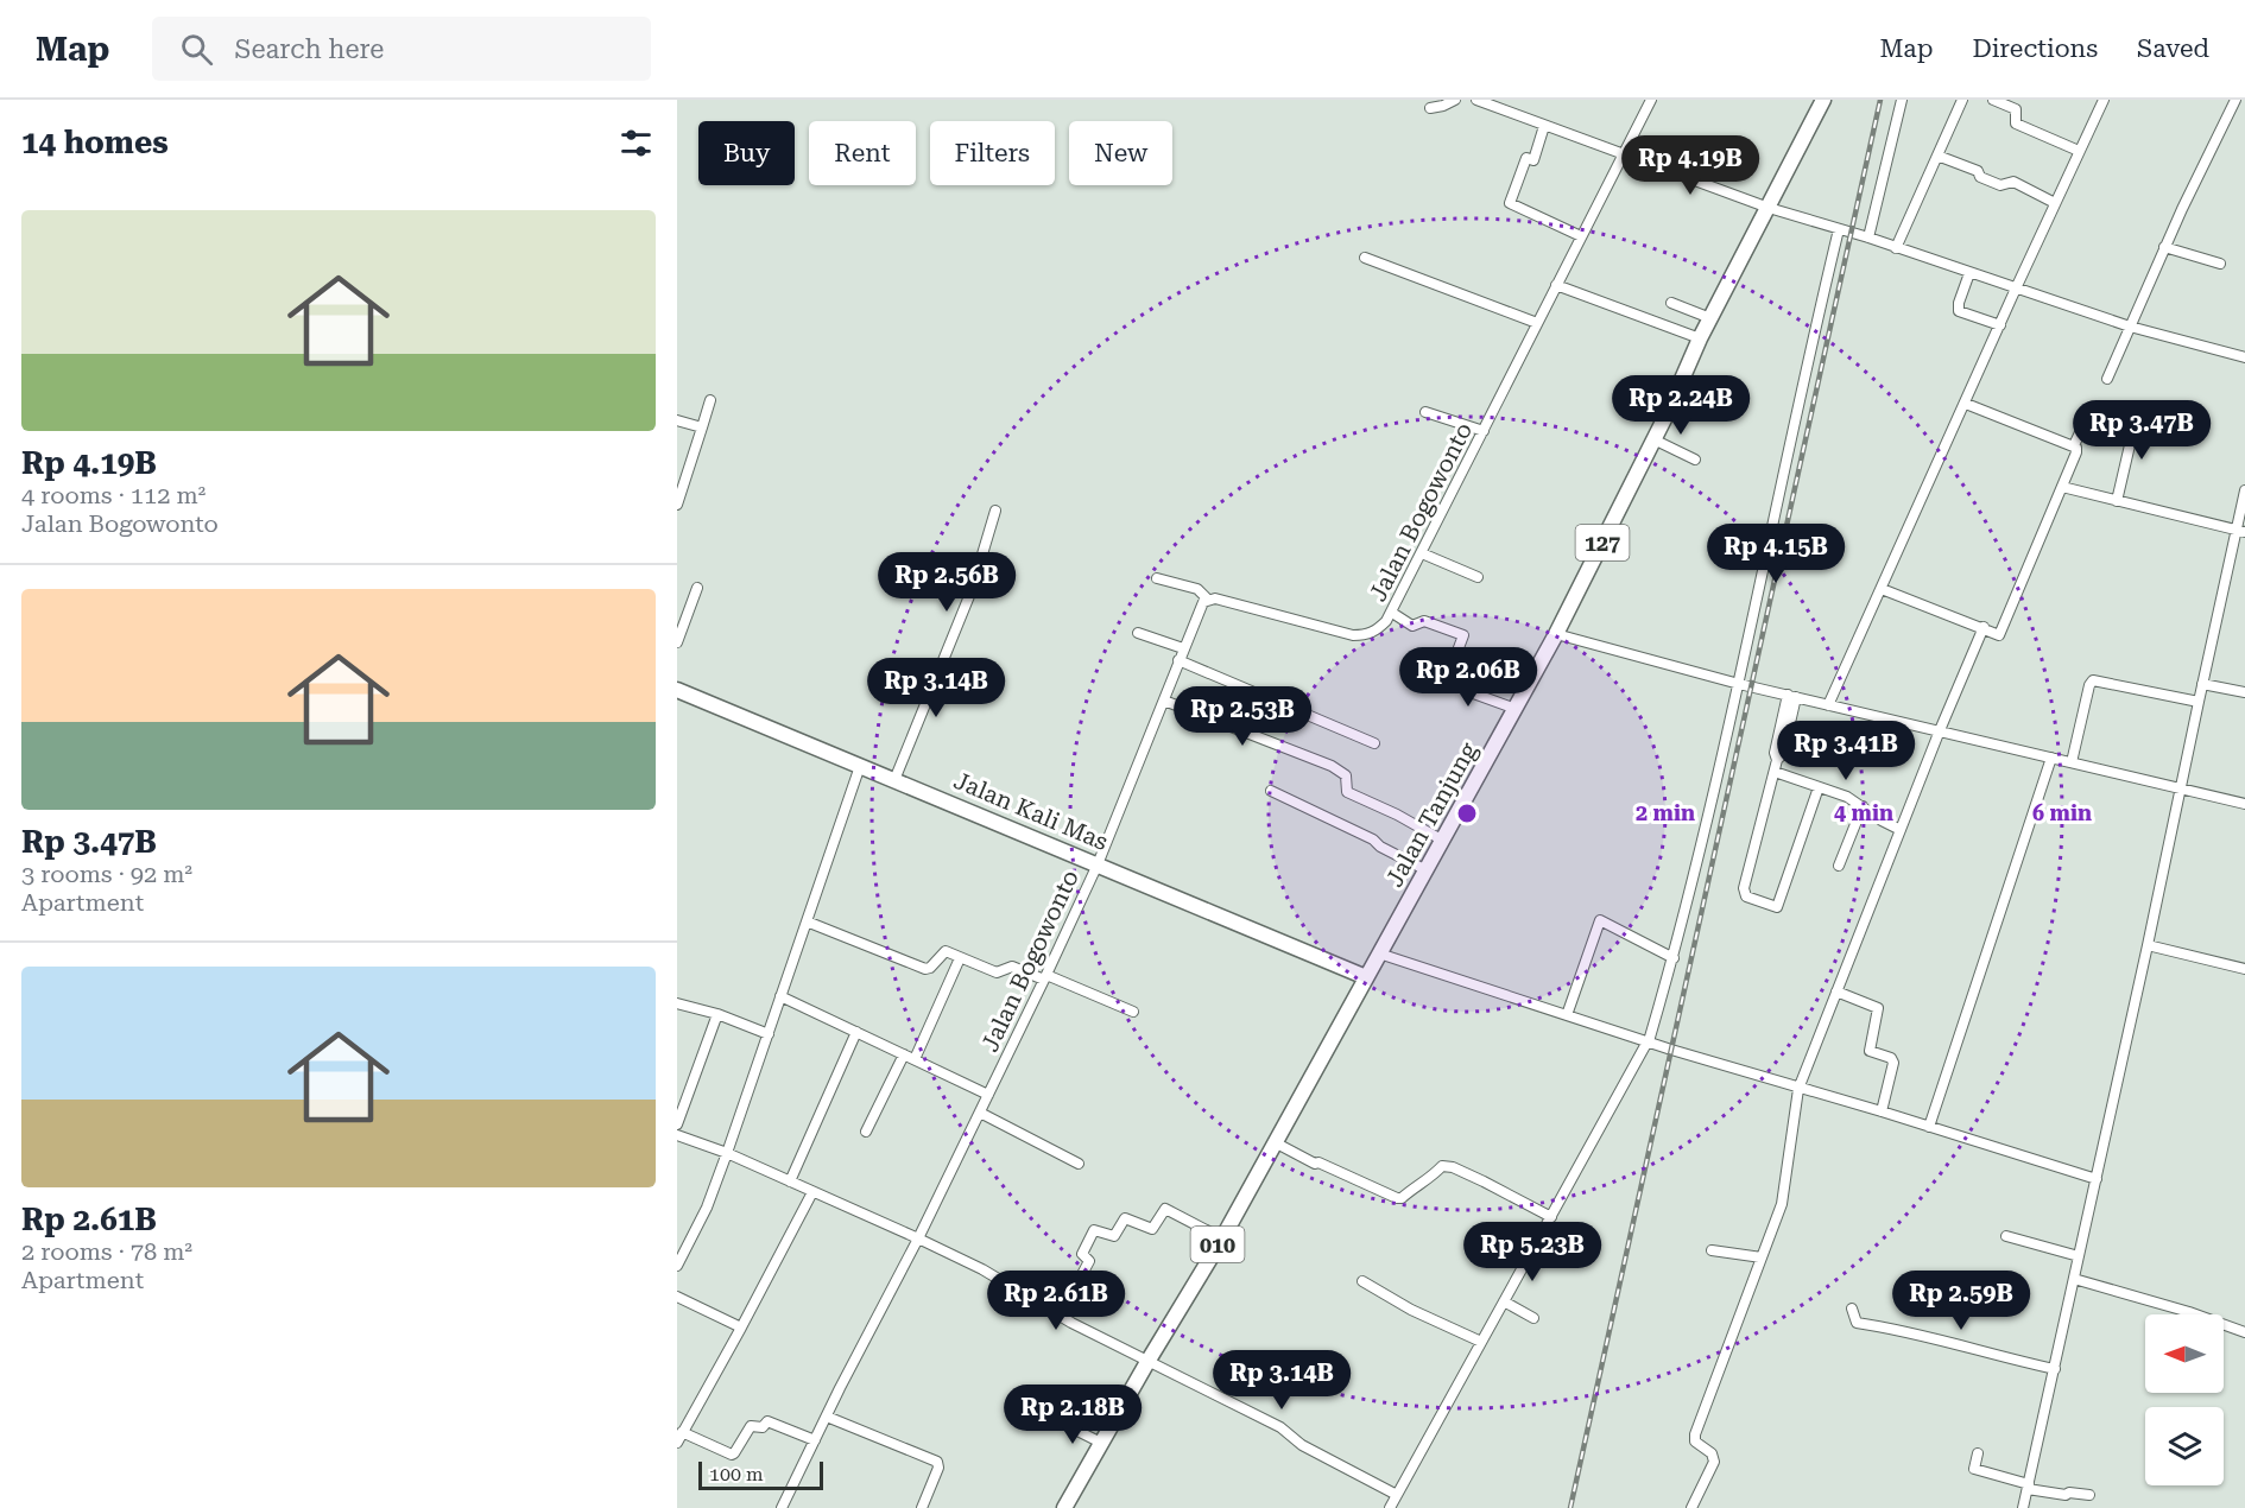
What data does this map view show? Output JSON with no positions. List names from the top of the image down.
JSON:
{
  "streets": {
    "main road": [
      "127",
      "Jalan Kali Mas",
      "Jalan Tanjung",
      "010"
    ],
    "street": ["Jalan Bogowonto"]
  },
  "crossings": [
    ["Jalan Bogowonto", "Jalan Kali Mas"],
    ["Jalan Kali Mas", "Jalan Tanjung"],
    ["Jalan Kali Mas", "010"],
    ["Jalan Tanjung", "010"]
  ],
  "scale_bar": "100 m",
  "north": "left",
  "page": {
    "header": "Map",
    "search": "Search here",
    "nav": ["Map", "Directions", "Saved"],
    "heading": "14 homes",
    "chip": [
      "Buy",
      "Rent",
      "Filters",
      "New"
    ],
    "price": [
      "Rp 4.19B",
      "Rp 2.24B",
      "Rp 3.47B",
      "Rp 4.15B",
      "Rp 2.56B",
      "Rp 2.06B",
      "Rp 3.14B",
      "Rp 2.53B",
      "Rp 3.41B",
      "Rp 5.23B",
      "Rp 2.61B",
      "Rp 2.59B",
      "Rp 3.14B",
      "Rp 2.18B"
    ],
    "list": [
      {
        "name": "Rp 4.19B",
        "note": "4 rooms · 112 m² · Jalan Bogowonto"
      },
      {
        "name": "Rp 3.47B",
        "note": "3 rooms · 92 m² · Apartment"
      },
      {
        "name": "Rp 2.61B",
        "note": "2 rooms · 78 m² · Apartment"
      }
    ],
    "scale": "100 m"
  },
  "rings": ["2 min", "4 min", "6 min"]
}
